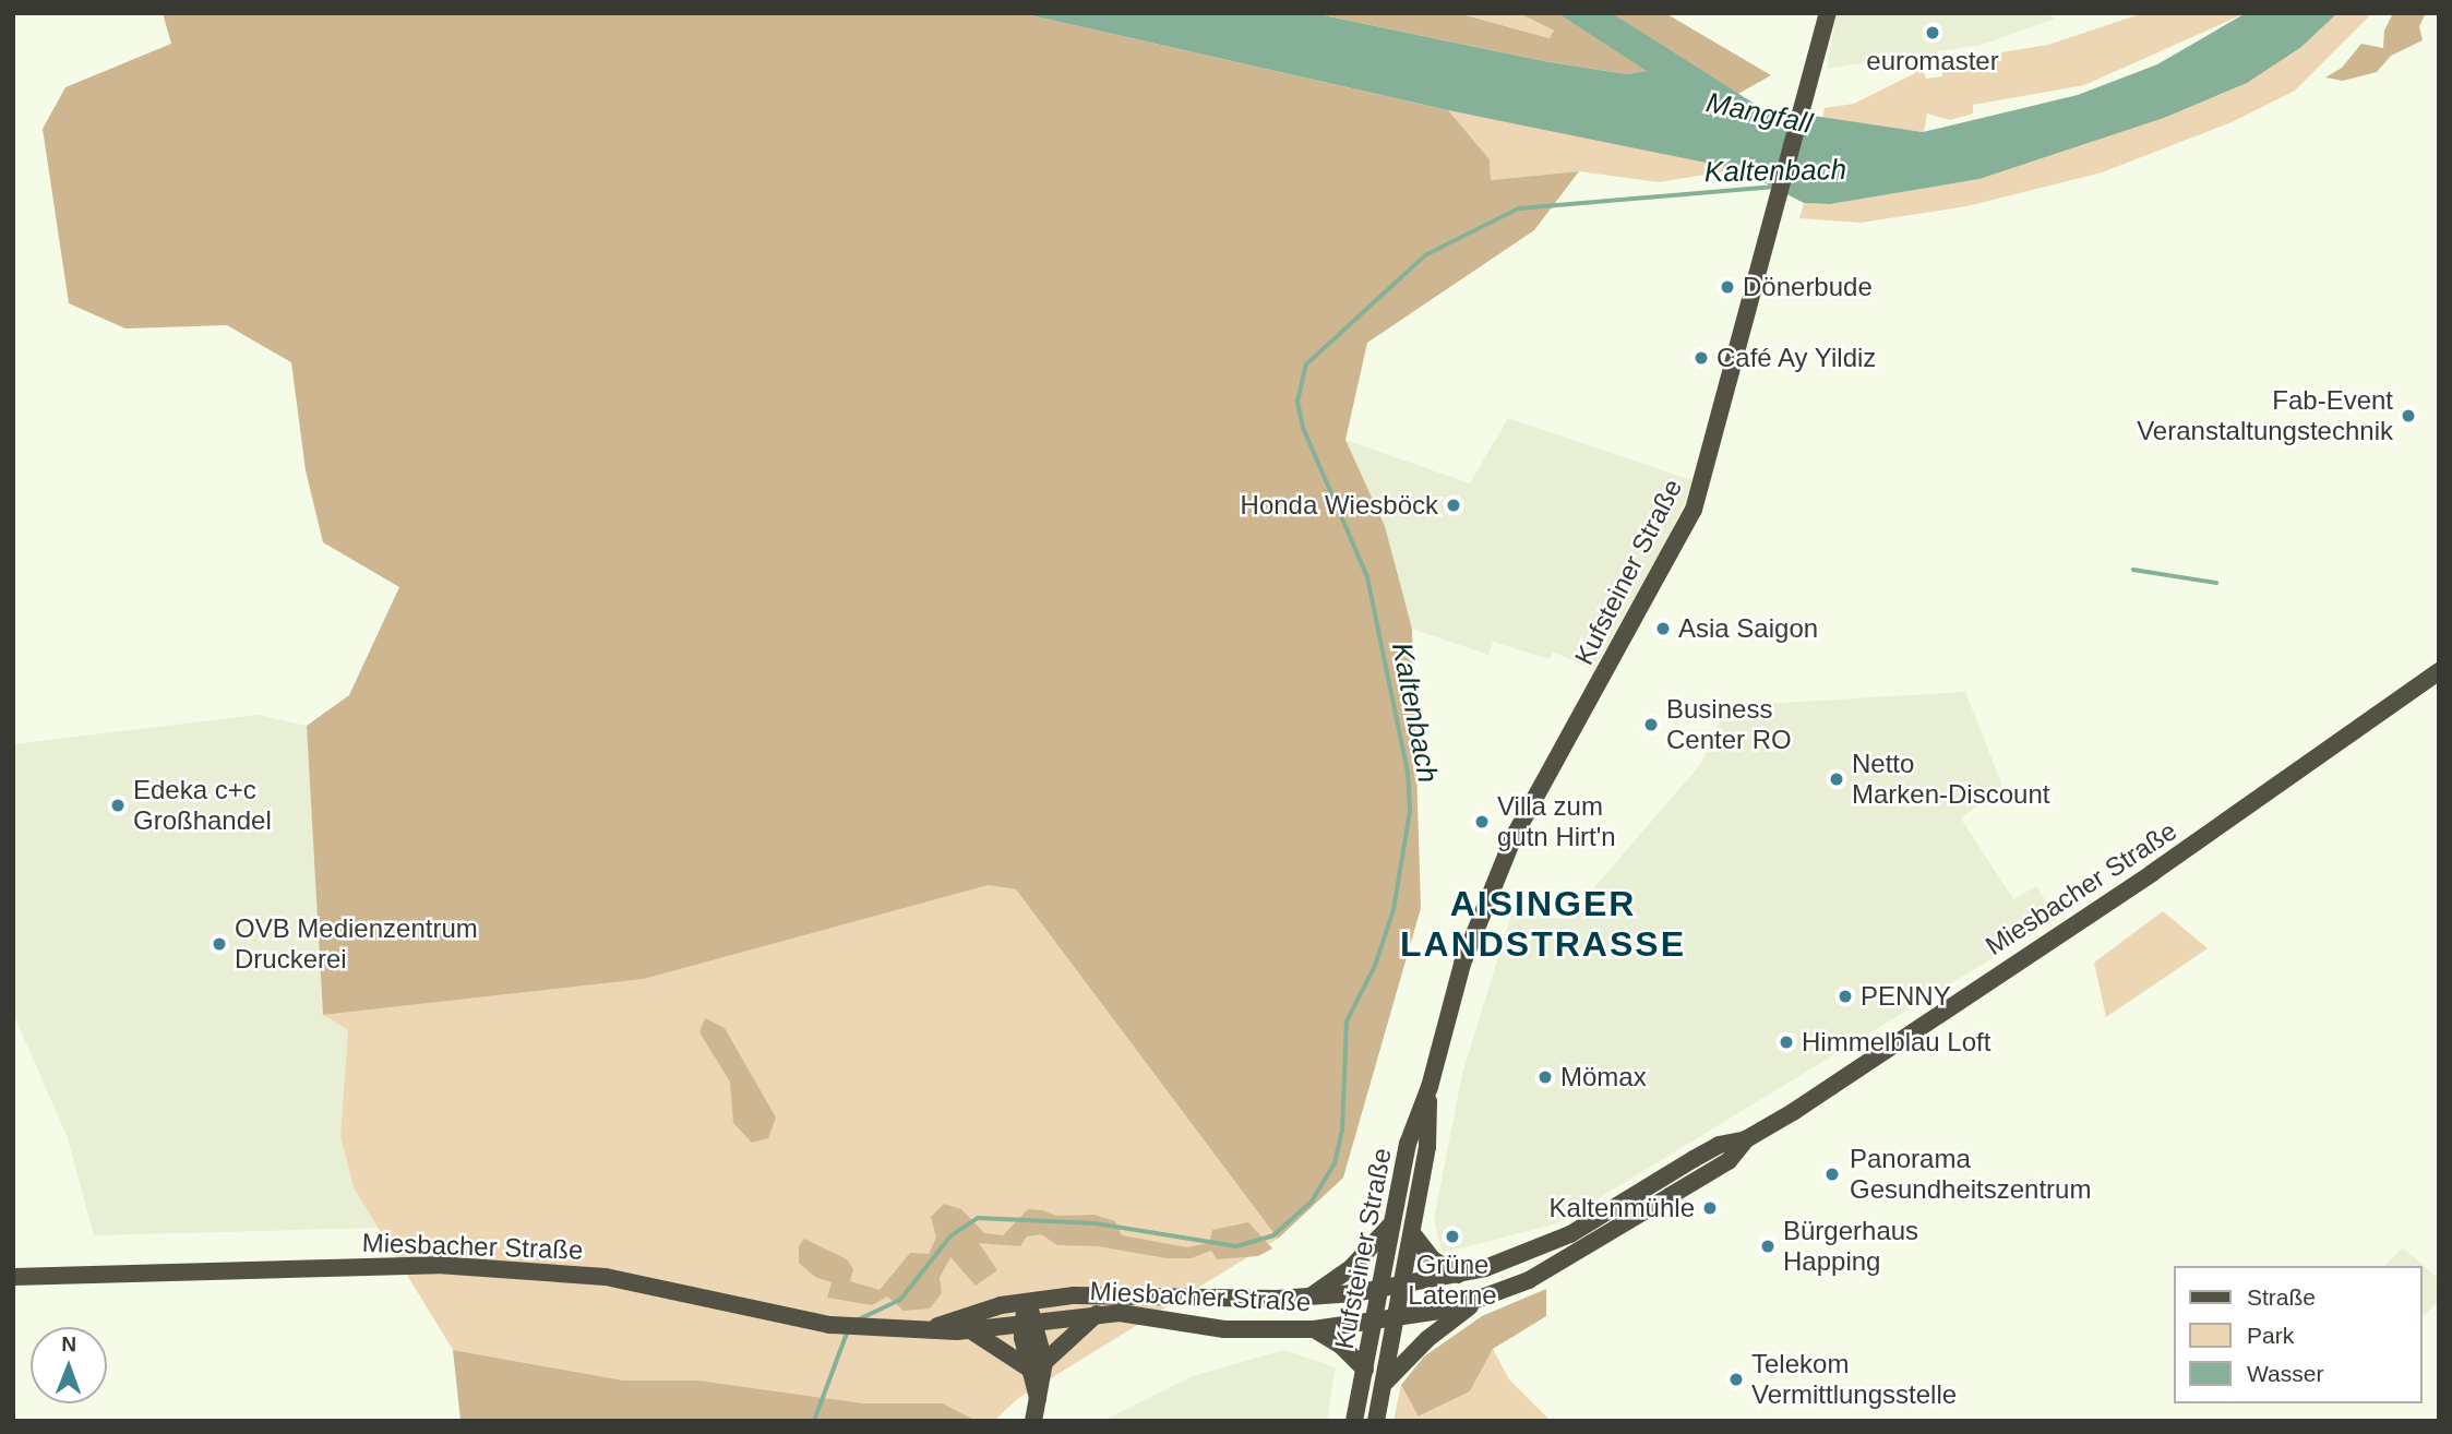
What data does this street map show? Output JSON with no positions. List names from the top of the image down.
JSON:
{
  "streets": {
    "main road": ["Kufsteiner Straße", "Miesbacher Straße"]
  },
  "crossings": [
    ["Kufsteiner Straße", "Miesbacher Straße"]
  ],
  "districts": ["AISINGER LANDSTRASSE"],
  "water": ["Mangfall", "Kaltenbach"],
  "places": [
    "euromaster",
    "Dönerbude",
    "Café Ay Yildiz",
    "Fab-Event Veranstaltungstechnik",
    "Honda Wiesböck",
    "Asia Saigon",
    "Business Center RO",
    "Netto Marken-Discount",
    "Edeka c+c Großhandel",
    "Villa zum gutn Hirt'n",
    "OVB Medienzentrum Druckerei",
    "PENNY",
    "Himmelblau Loft",
    "Mömax",
    "Panorama Gesundheitszentrum",
    "Kaltenmühle",
    "Grüne Laterne",
    "Bürgerhaus Happing",
    "Telekom Vermittlungsstelle"
  ],
  "legend": ["Straße", "Park", "Wasser"],
  "north": "top"
}
